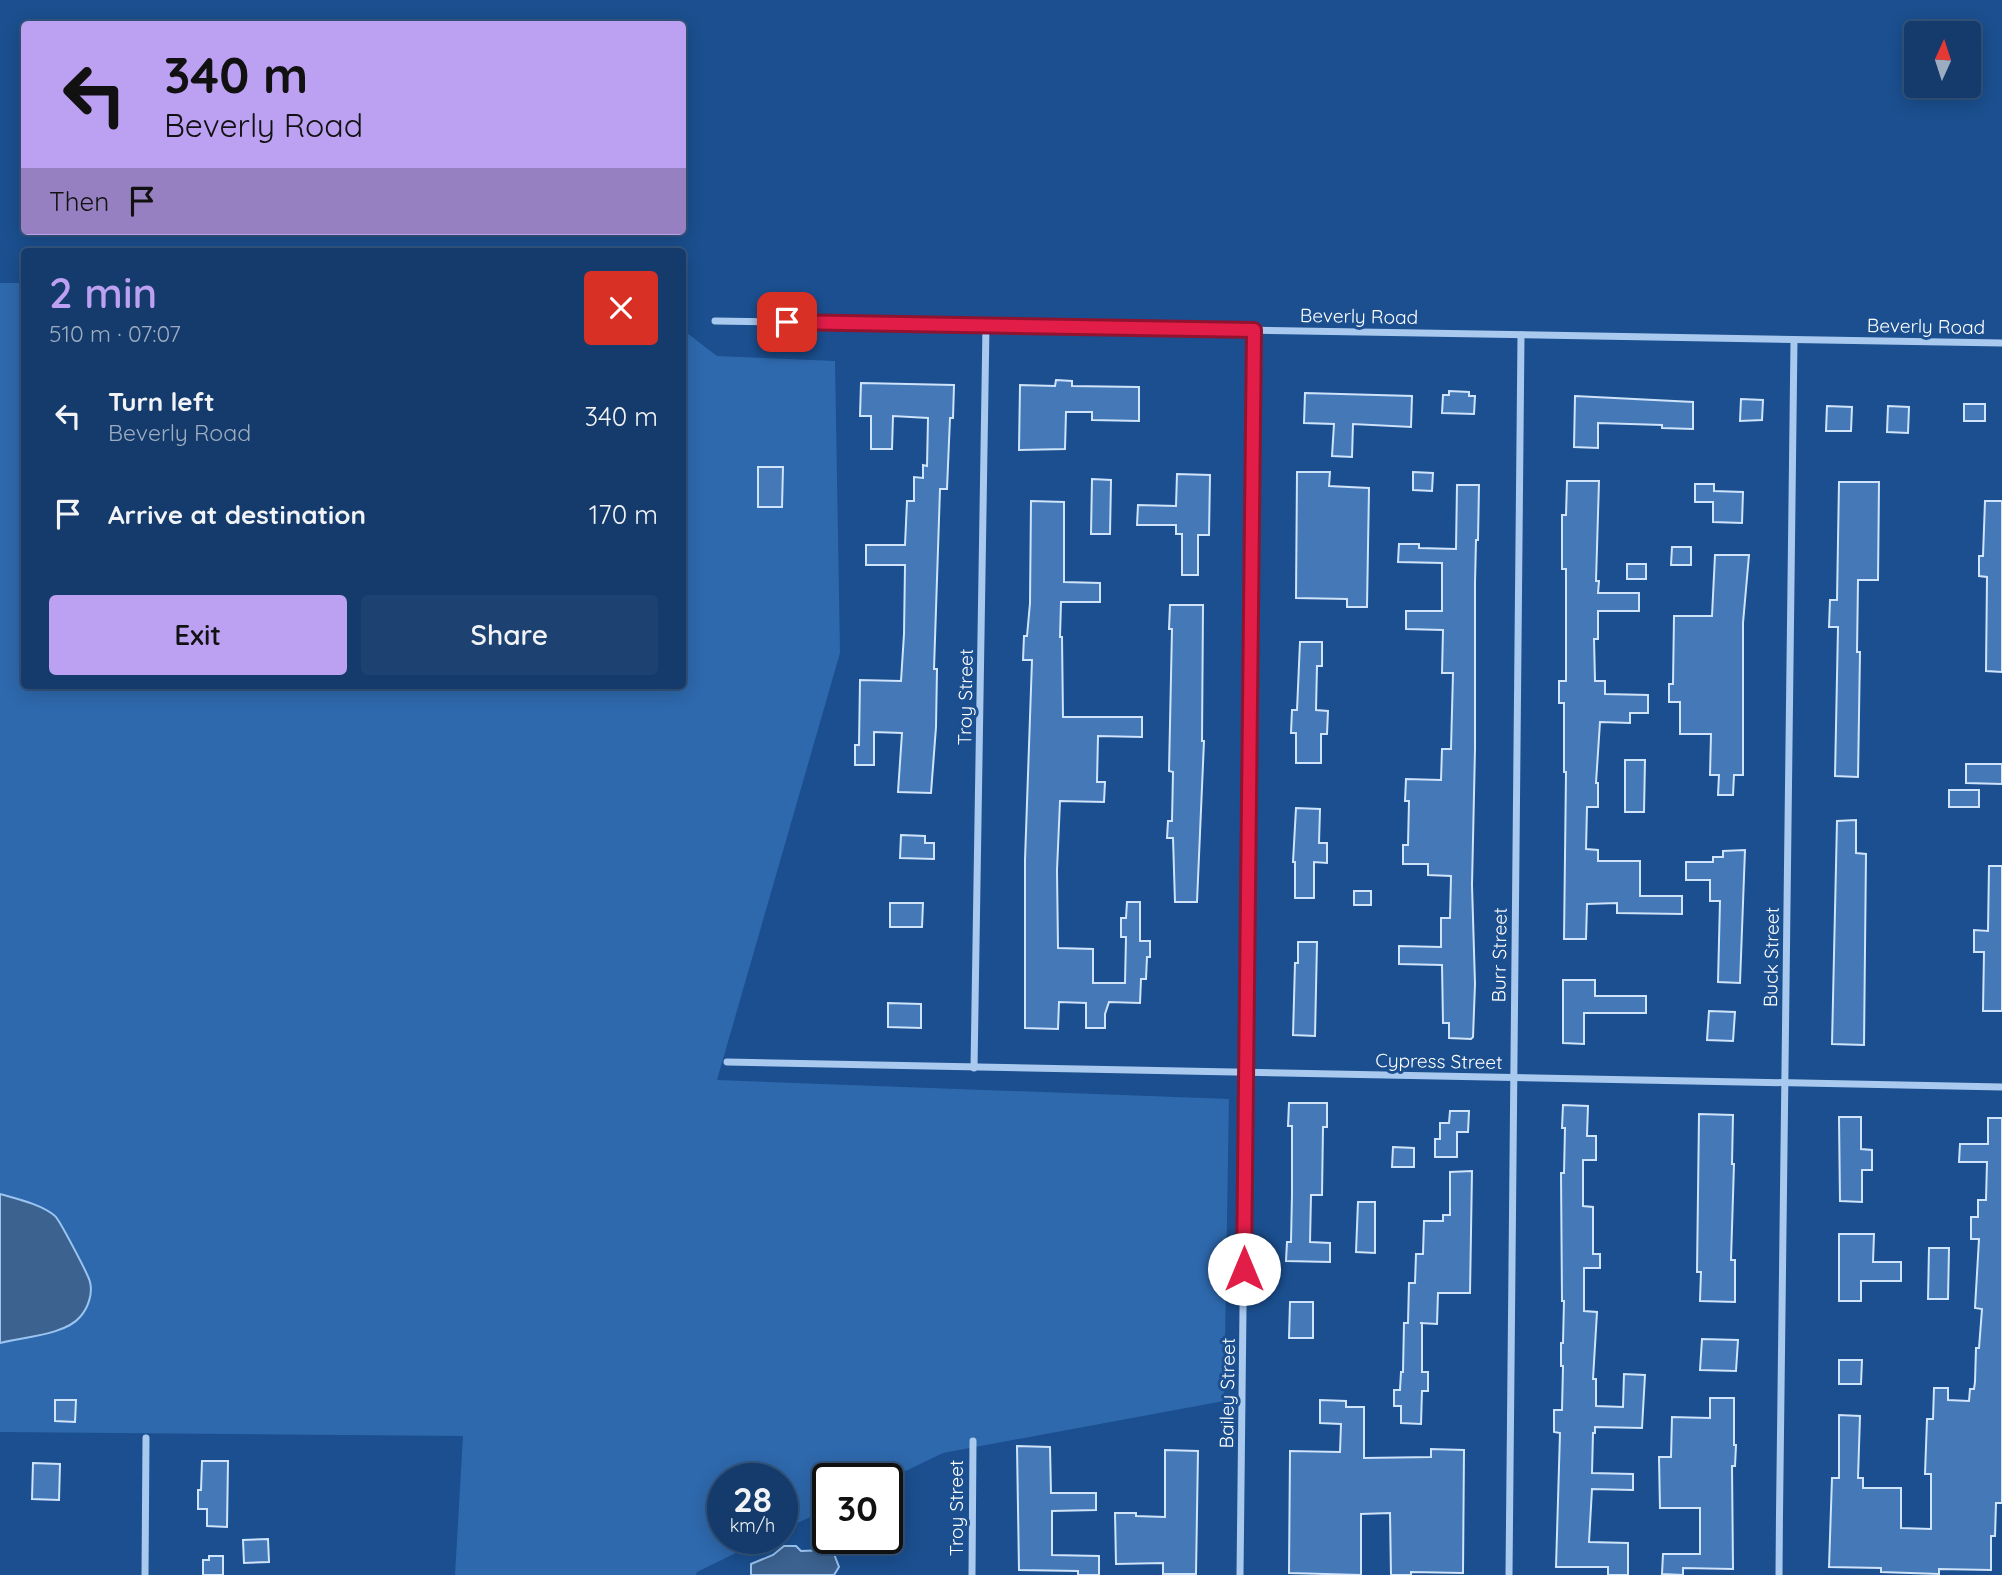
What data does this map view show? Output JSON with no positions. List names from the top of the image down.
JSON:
{
  "streets": {
    "street": [
      "Beverly Road",
      "Troy Street",
      "Burr Street",
      "Buck Street",
      "Cypress Street",
      "Bailey Street"
    ]
  },
  "crossings": [
    ["Beverly Road", "Troy Street"],
    ["Beverly Road", "Burr Street"],
    ["Beverly Road", "Buck Street"],
    ["Beverly Road", "Bailey Street"],
    ["Troy Street", "Cypress Street"],
    ["Burr Street", "Cypress Street"],
    ["Buck Street", "Cypress Street"],
    ["Cypress Street", "Bailey Street"]
  ],
  "north": "top",
  "page": {
    "turn": ["340 m", "Beverly Road"],
    "then": "Then",
    "heading": ["2 min", "510 m · 07:07"],
    "list": [
      {
        "name": "Turn left",
        "note": "Beverly Road",
        "value": "340 m"
      },
      {
        "name": "Arrive at destination",
        "value": "170 m"
      }
    ],
    "buttons": ["Exit", "Share"],
    "speed": "28 km/h",
    "limit": "30"
  }
}
